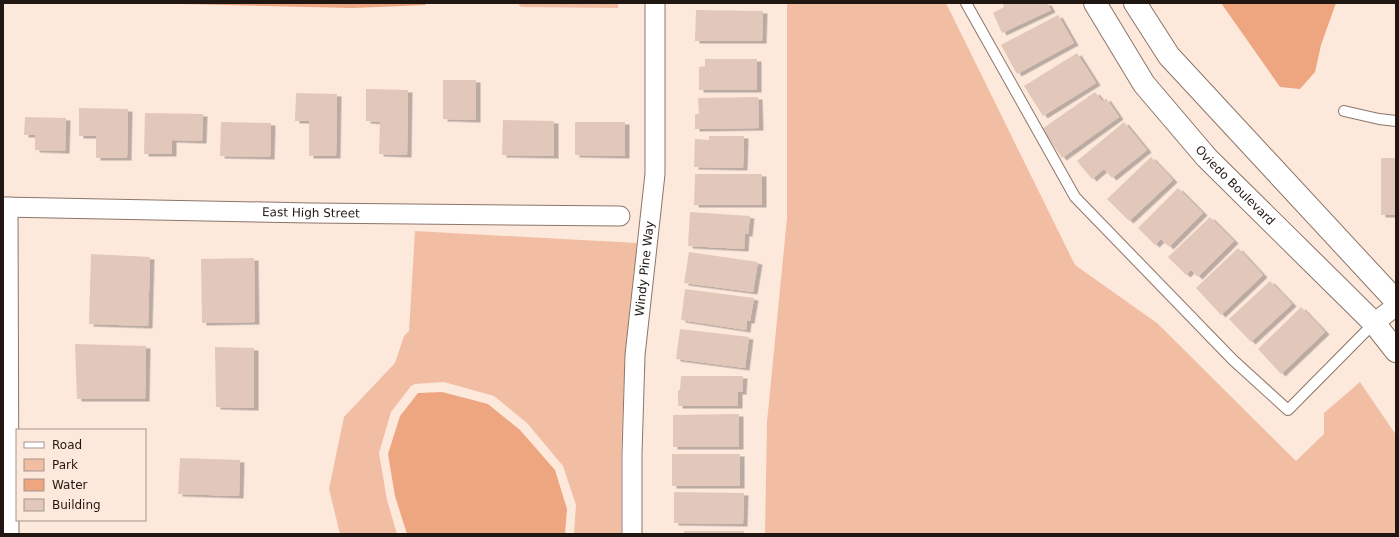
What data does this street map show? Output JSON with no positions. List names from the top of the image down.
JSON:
{
  "streets": {
    "street": ["Oviedo Boulevard", "East High Street", "Windy Pine Way"]
  },
  "legend": [
    "Road",
    "Park",
    "Water",
    "Building"
  ]
}
